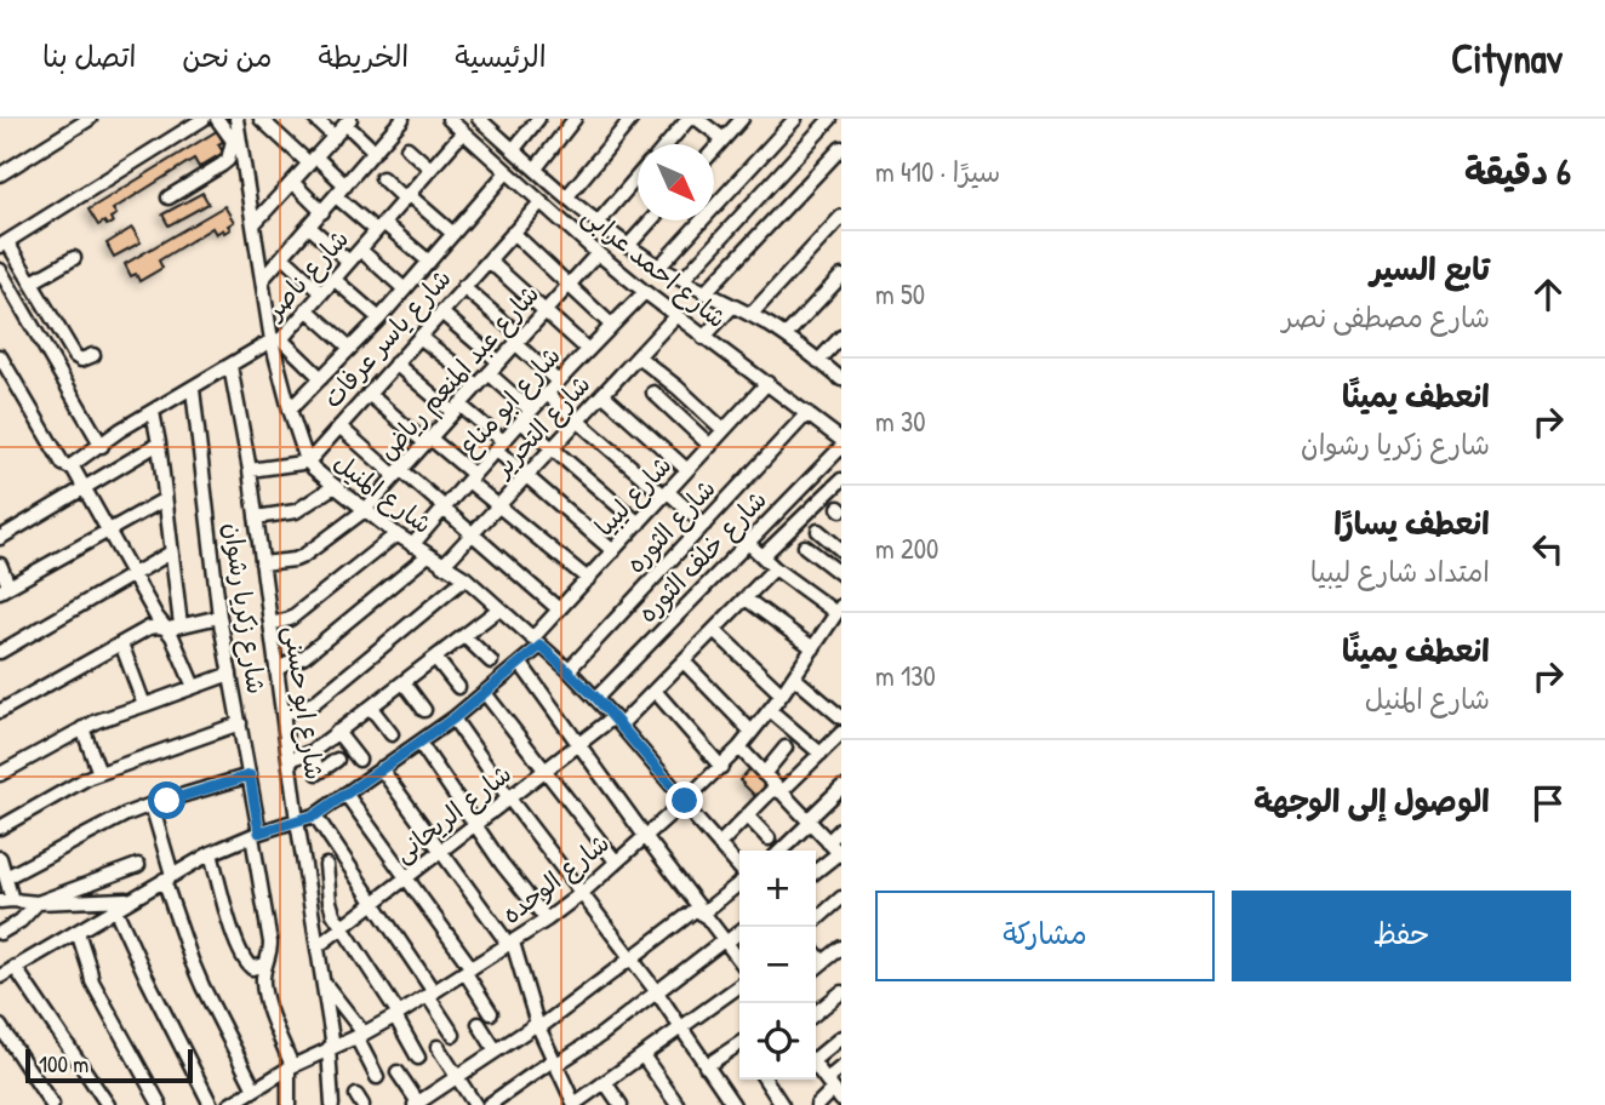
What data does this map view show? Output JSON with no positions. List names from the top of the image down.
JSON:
{
  "streets": {
    "street": [
      "شارع احمد عرابى",
      "شارع ناصر",
      "شارع ياسر عرفات",
      "شارع عبد المنعم رياض",
      "شارع ابو مناع",
      "شارع التحرير",
      "شارع المنيل",
      "شارع ليبيا",
      "شارع الثوره",
      "شارع خلف الثوره",
      "شارع زكريا رشوان",
      "شارع ابو حسنى",
      "شارع الريحانى",
      "شارع الوحده"
    ]
  },
  "crossings": [
    ["شارع احمد عرابى", "شارع ناصر"],
    ["شارع احمد عرابى", "شارع ياسر عرفات"],
    ["شارع احمد عرابى", "شارع عبد المنعم رياض"],
    ["شارع احمد عرابى", "شارع ابو مناع"],
    ["شارع احمد عرابى", "شارع التحرير"],
    ["شارع احمد عرابى", "شارع ليبيا"],
    ["شارع احمد عرابى", "شارع الثوره"],
    ["شارع ناصر", "شارع المنيل"],
    ["شارع ناصر", "شارع زكريا رشوان"],
    ["شارع ناصر", "شارع ابو حسنى"],
    ["شارع ياسر عرفات", "شارع المنيل"],
    ["شارع عبد المنعم رياض", "شارع المنيل"],
    ["شارع عبد المنعم رياض", "شارع ابو حسنى"],
    ["شارع ابو مناع", "شارع المنيل"],
    ["شارع التحرير", "شارع المنيل"],
    ["شارع المنيل", "شارع ليبيا"],
    ["شارع المنيل", "شارع الثوره"],
    ["شارع المنيل", "شارع خلف الثوره"],
    ["شارع المنيل", "شارع الريحانى"],
    ["شارع المنيل", "شارع الوحده"],
    ["شارع ليبيا", "شارع زكريا رشوان"],
    ["شارع ليبيا", "شارع ابو حسنى"],
    ["شارع زكريا رشوان", "شارع الوحده"],
    ["شارع ابو حسنى", "شارع الريحانى"],
    ["شارع ابو حسنى", "شارع الوحده"]
  ],
  "scale_bar": "100 m",
  "north": "bottom right",
  "page": {
    "header": "Citynav",
    "nav": [
      "الرئيسية",
      "الخريطة",
      "من نحن",
      "اتصل بنا"
    ],
    "heading": ["6 دقيقة", "سيرًا · 410 m"],
    "list": [
      ["تابع السير", "شارع مصطفى نصر", "50 m"],
      ["انعطف يمينًا", "شارع زكريا رشوان", "30 m"],
      ["انعطف يسارًا", "امتداد شارع ليبيا", "200 m"],
      ["انعطف يمينًا", "شارع المنيل", "130 m"],
      "الوصول إلى الوجهة"
    ],
    "map_buttons": ["+", "−"],
    "buttons": ["حفظ", "مشاركة"],
    "scale": "100 m"
  }
}
